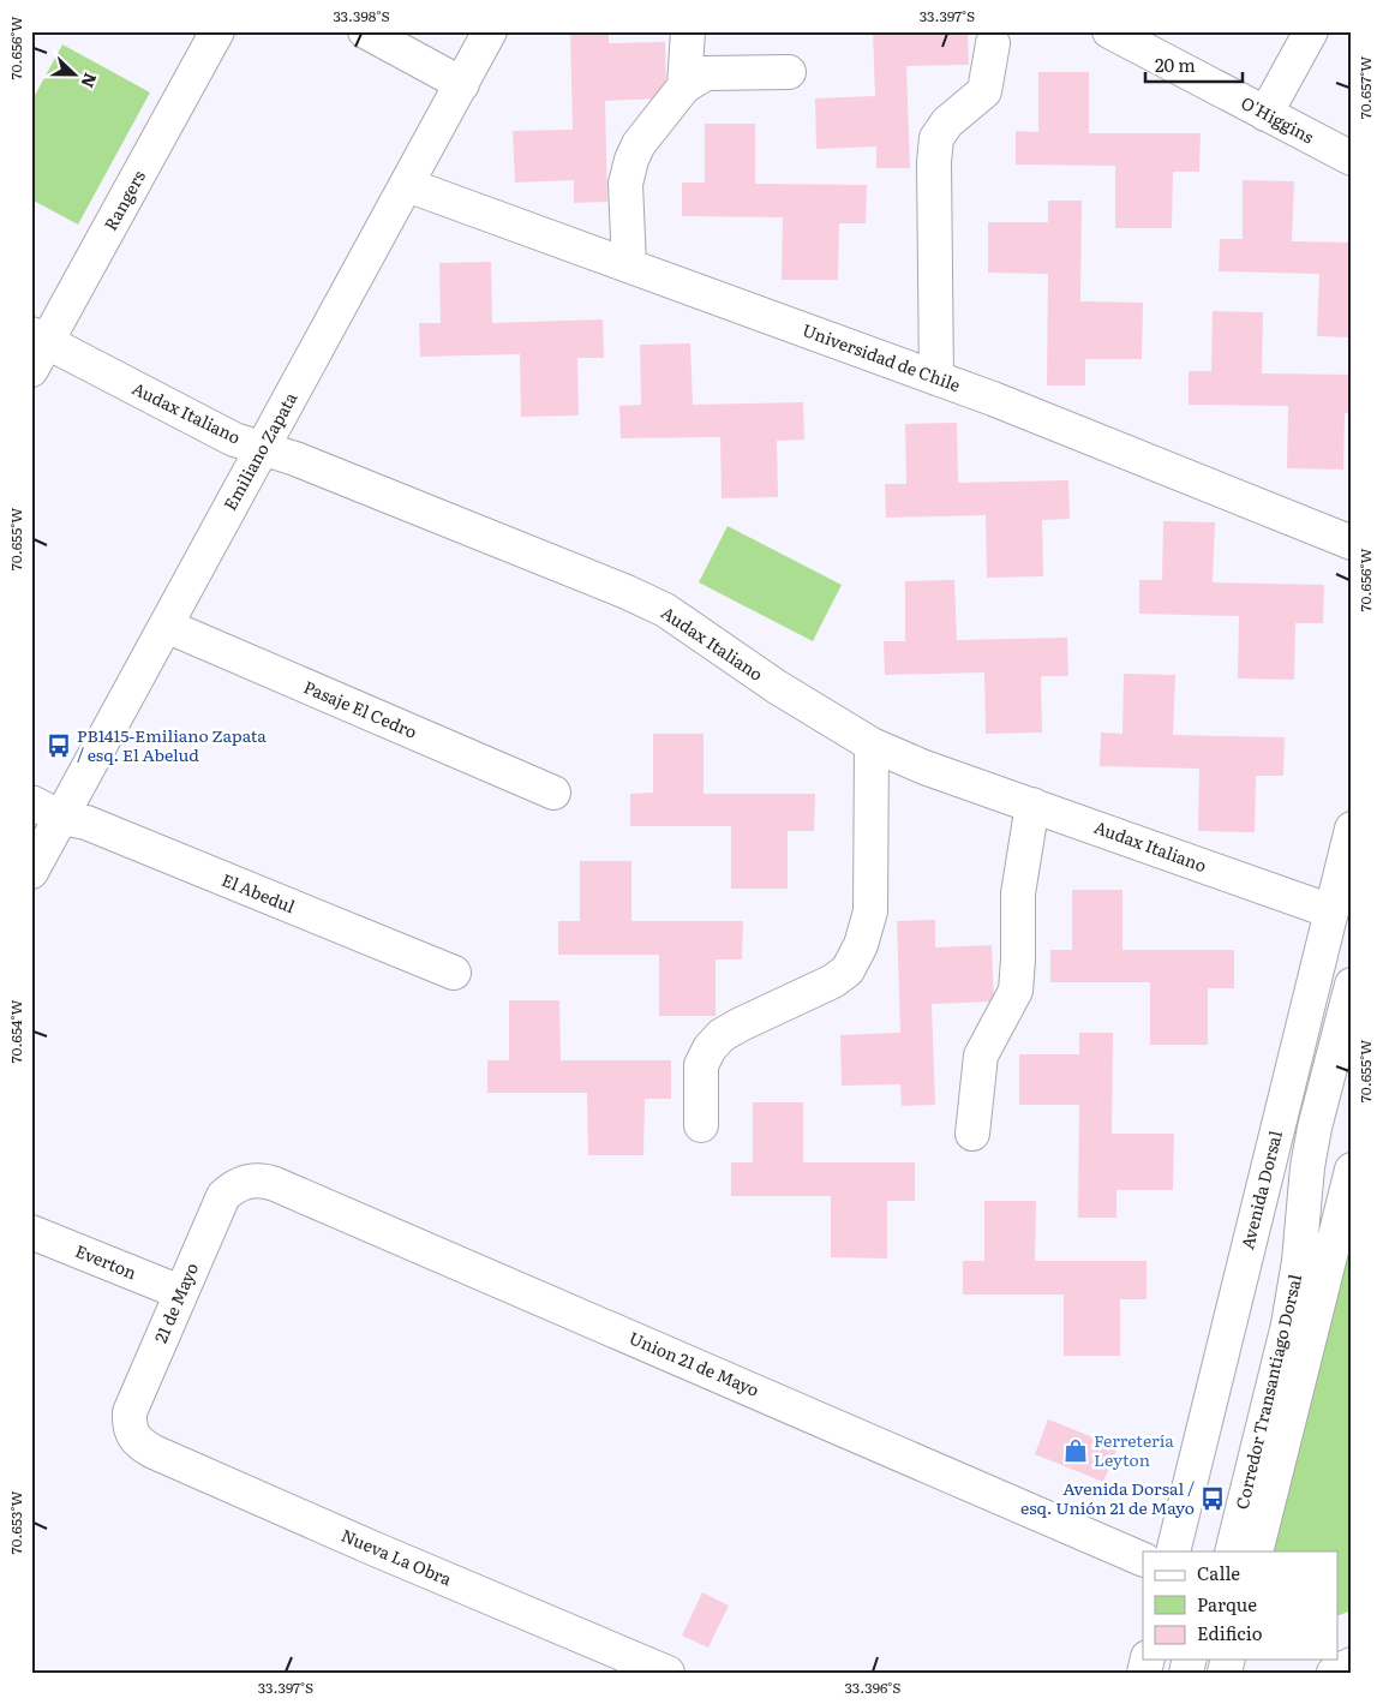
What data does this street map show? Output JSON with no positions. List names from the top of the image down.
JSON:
{
  "streets": {
    "street": [
      "O'Higgins",
      "Rangers",
      "Universidad de Chile",
      "Audax Italiano",
      "Emiliano Zapata",
      "Pasaje El Cedro",
      "El Abedul",
      "Avenida Dorsal",
      "Everton",
      "21 de Mayo",
      "Union 21 de Mayo",
      "Corredor Transantiago Dorsal",
      "Nueva La Obra"
    ]
  },
  "crossings": [
    ["Rangers", "Audax Italiano"],
    ["Universidad de Chile", "Emiliano Zapata"],
    ["Audax Italiano", "Emiliano Zapata"],
    ["Audax Italiano", "Avenida Dorsal"],
    ["Emiliano Zapata", "Pasaje El Cedro"],
    ["Emiliano Zapata", "El Abedul"],
    ["Everton", "21 de Mayo"],
    ["21 de Mayo", "Union 21 de Mayo"],
    ["21 de Mayo", "Nueva La Obra"]
  ],
  "places": {
    "bus stop": ["PB1415-Emiliano Zapata / esq. El Abelud", "Avenida Dorsal / esq. Unión 21 de Mayo"],
    "shop": ["Ferretería Leyton"]
  },
  "legend": ["Calle", "Parque", "Edificio"],
  "scale_bar": "20 m",
  "north": "right",
  "coordinates": [
    "33.398°S",
    "33.397°S",
    "70.656°W",
    "70.657°W",
    "70.655°W",
    "70.654°W",
    "70.653°W",
    "33.396°S"
  ]
}
